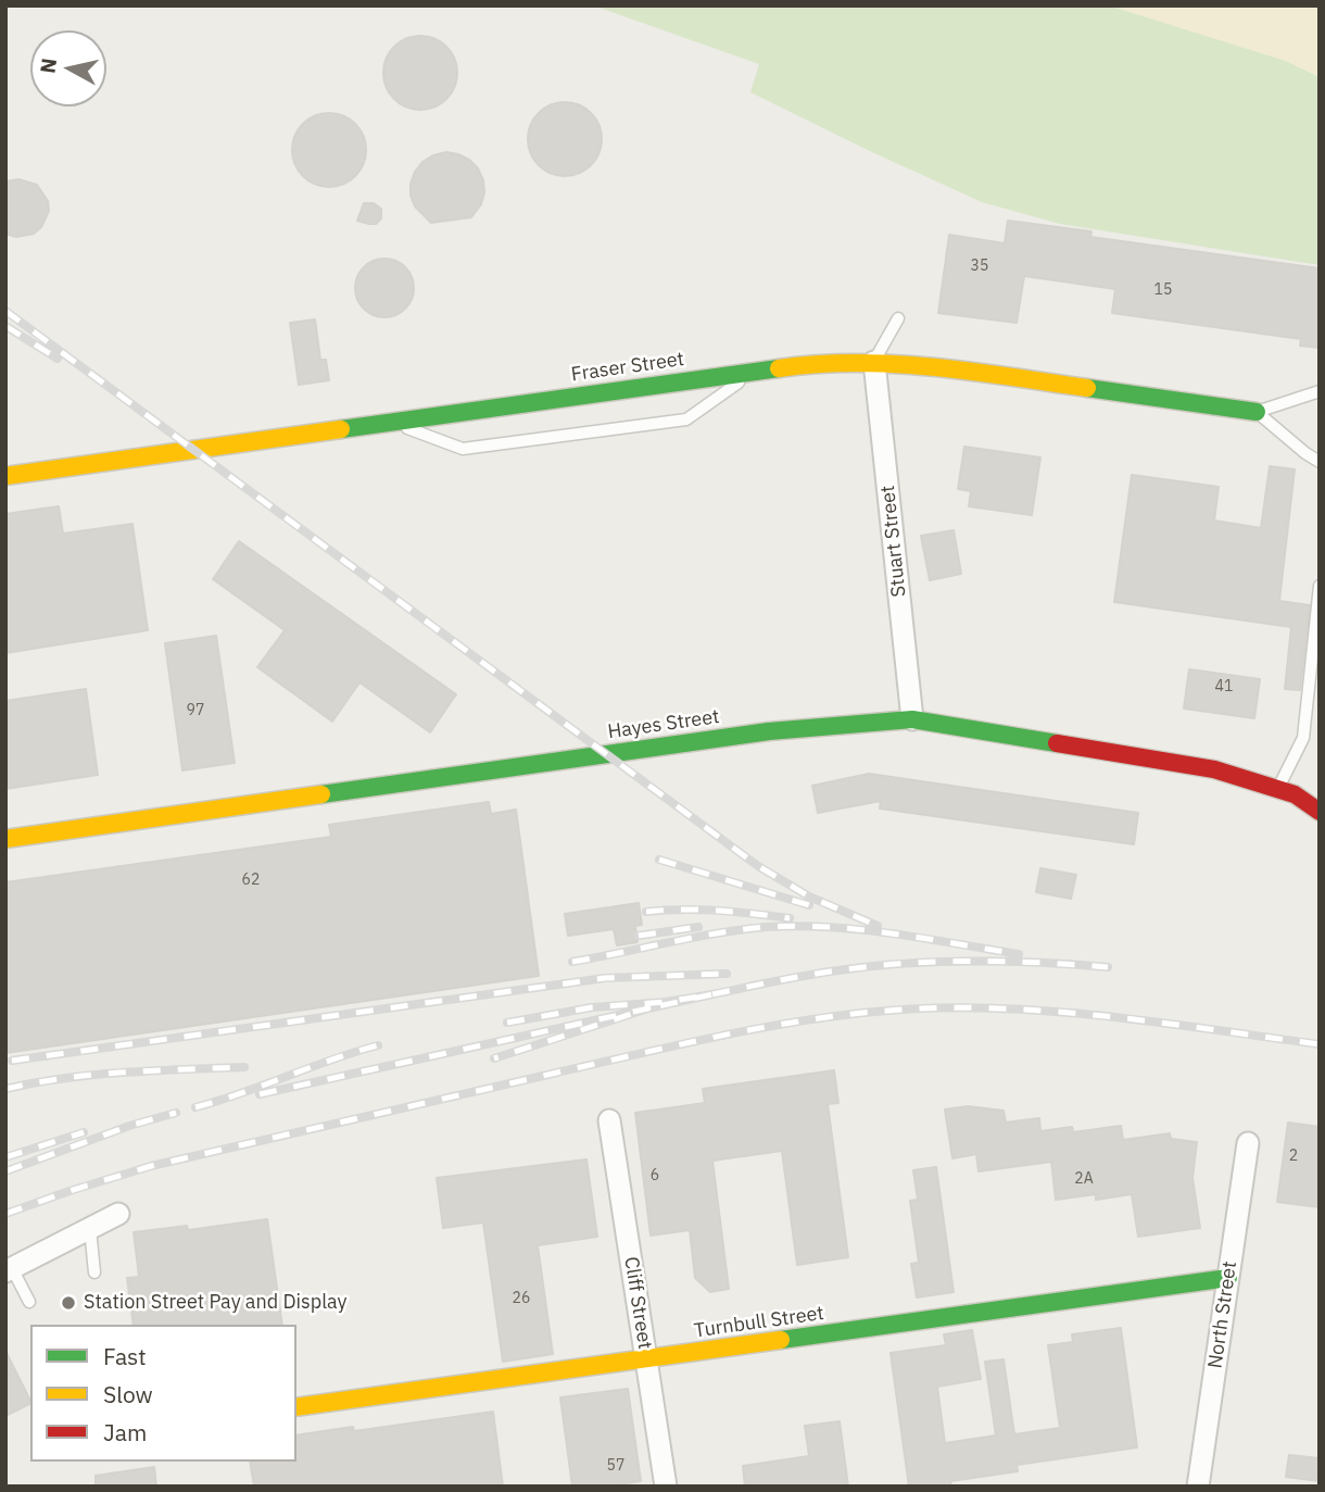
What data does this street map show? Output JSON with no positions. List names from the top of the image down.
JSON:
{
  "streets": {
    "street": [
      "Fraser Street",
      "Stuart Street",
      "Hayes Street",
      "Cliff Street",
      "North Street",
      "Turnbull Street"
    ]
  },
  "crossings": [
    ["Fraser Street", "Stuart Street"],
    ["Stuart Street", "Hayes Street"],
    ["Cliff Street", "Turnbull Street"],
    ["North Street", "Turnbull Street"]
  ],
  "places": ["Station Street Pay and Display"],
  "house_numbers": [
    "35",
    "15",
    "41",
    "97",
    "62",
    "2",
    "6",
    "2A",
    "26",
    "57"
  ],
  "legend": ["Fast", "Slow", "Jam"],
  "north": "left"
}
